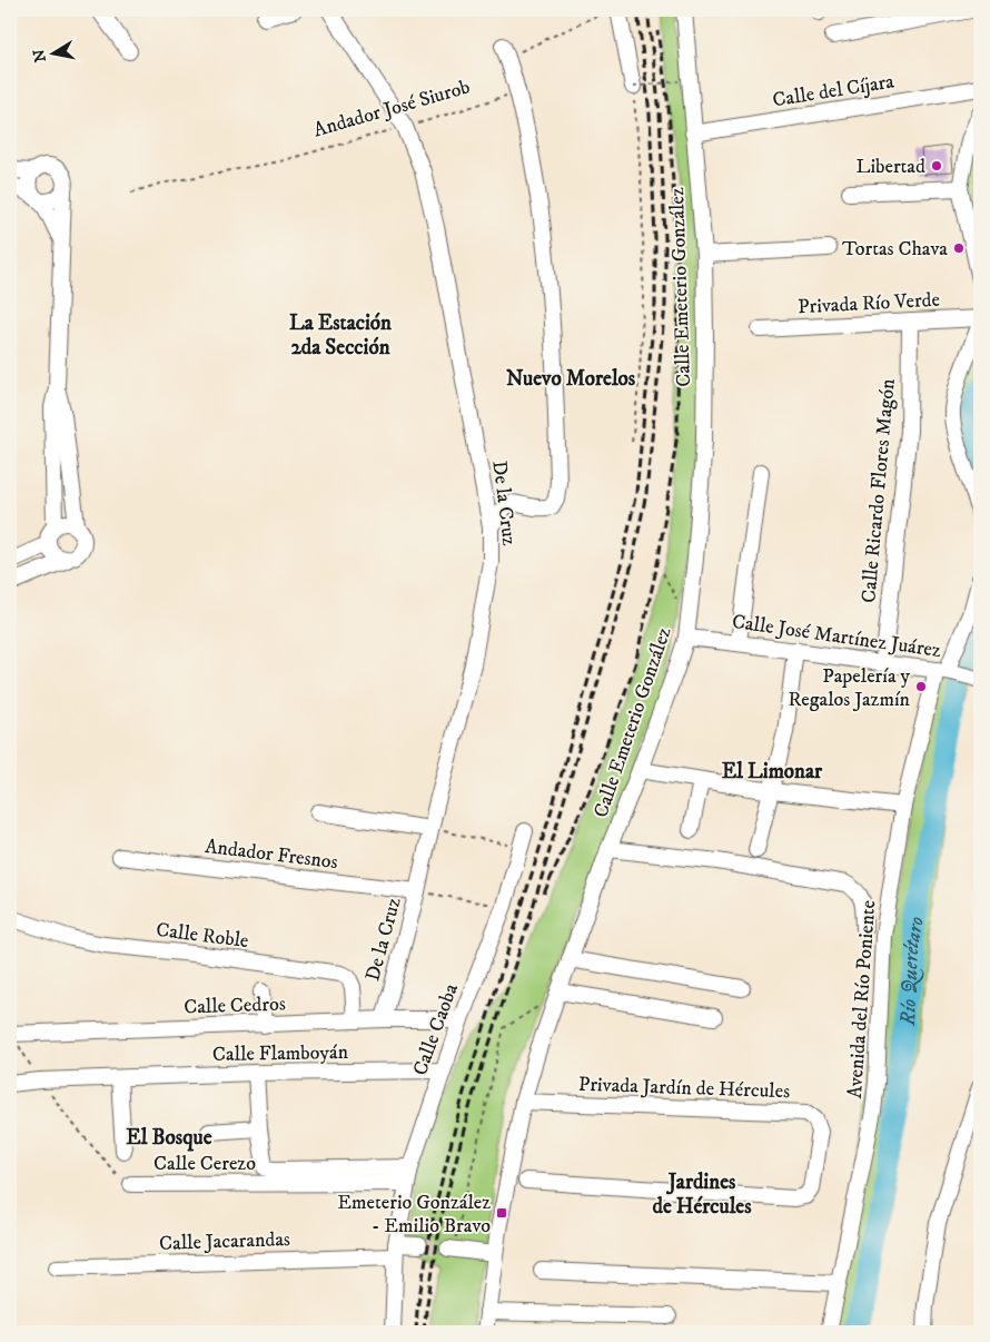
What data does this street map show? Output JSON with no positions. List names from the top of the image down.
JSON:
{
  "streets": {
    "street": [
      "Calle del Cíjara",
      "Calle Emeterio González",
      "Privada Río Verde",
      "Calle Ricardo Flores Magón",
      "De la Cruz",
      "Calle José Martínez Juárez",
      "Andador Fresnos",
      "Calle Roble",
      "Avenida del Río Poniente",
      "Calle Cedros",
      "Calle Caoba",
      "Calle Flamboyán",
      "Privada Jardín de Hércules",
      "Calle Cerezo",
      "Calle Jacarandas"
    ],
    "path": ["Andador José Siurob"]
  },
  "crossings": [
    ["Calle del Cíjara", "Calle Emeterio González"],
    ["Andador José Siurob", "De la Cruz"],
    ["Calle Emeterio González", "Calle José Martínez Juárez"],
    ["Calle Emeterio González", "Privada Jardín de Hércules"],
    ["Privada Río Verde", "Calle Ricardo Flores Magón"],
    ["Calle Ricardo Flores Magón", "Calle José Martínez Juárez"],
    ["De la Cruz", "Andador Fresnos"],
    ["De la Cruz", "Calle Cedros"],
    ["Calle José Martínez Juárez", "Avenida del Río Poniente"],
    ["Calle Roble", "Calle Cedros"],
    ["Calle Cedros", "Calle Caoba"],
    ["Calle Cedros", "Calle Cerezo"],
    ["Calle Caoba", "Calle Flamboyán"],
    ["Calle Caoba", "Calle Cerezo"],
    ["Calle Caoba", "Calle Jacarandas"],
    ["Calle Flamboyán", "Calle Cerezo"]
  ],
  "districts": [
    "La Estación 2da Sección",
    "Nuevo Morelos",
    "El Limonar",
    "El Bosque",
    "Jardines de Hércules"
  ],
  "water": ["Río Querétaro"],
  "places": {
    "other": ["Libertad", "Tortas Chava", "Papelería y Regalos Jazmín"],
    "transit": ["Emeterio González - Emilio Bravo"]
  },
  "north": "left"
}
